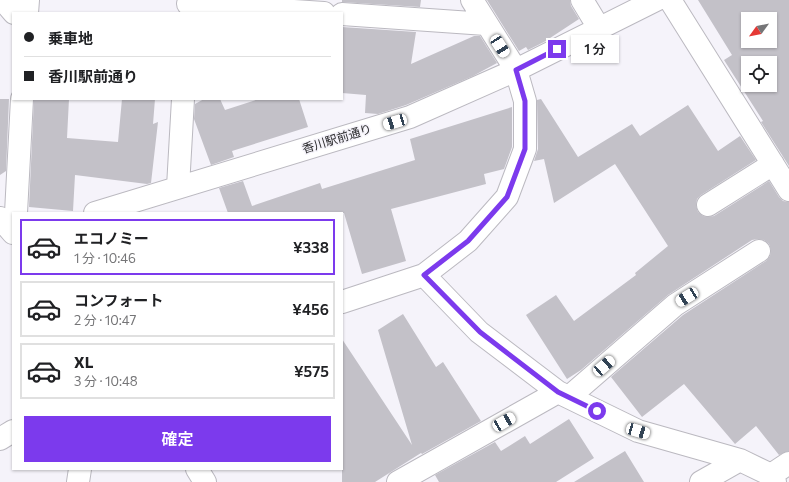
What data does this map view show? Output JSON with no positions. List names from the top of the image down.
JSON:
{
  "streets": {
    "street": ["香川駅前通り"]
  },
  "north": "bottom left",
  "page": {
    "banner": ["乗車地", "香川駅前通り"],
    "bubble": "1 分",
    "list": [
      {
        "name": "エコノミー",
        "note": "1 分 · 10:46",
        "value": "¥338"
      },
      {
        "name": "コンフォート",
        "note": "2 分 · 10:47",
        "value": "¥456"
      },
      {
        "name": "XL",
        "note": "3 分 · 10:48",
        "value": "¥575"
      }
    ],
    "buttons": "確定"
  }
}
